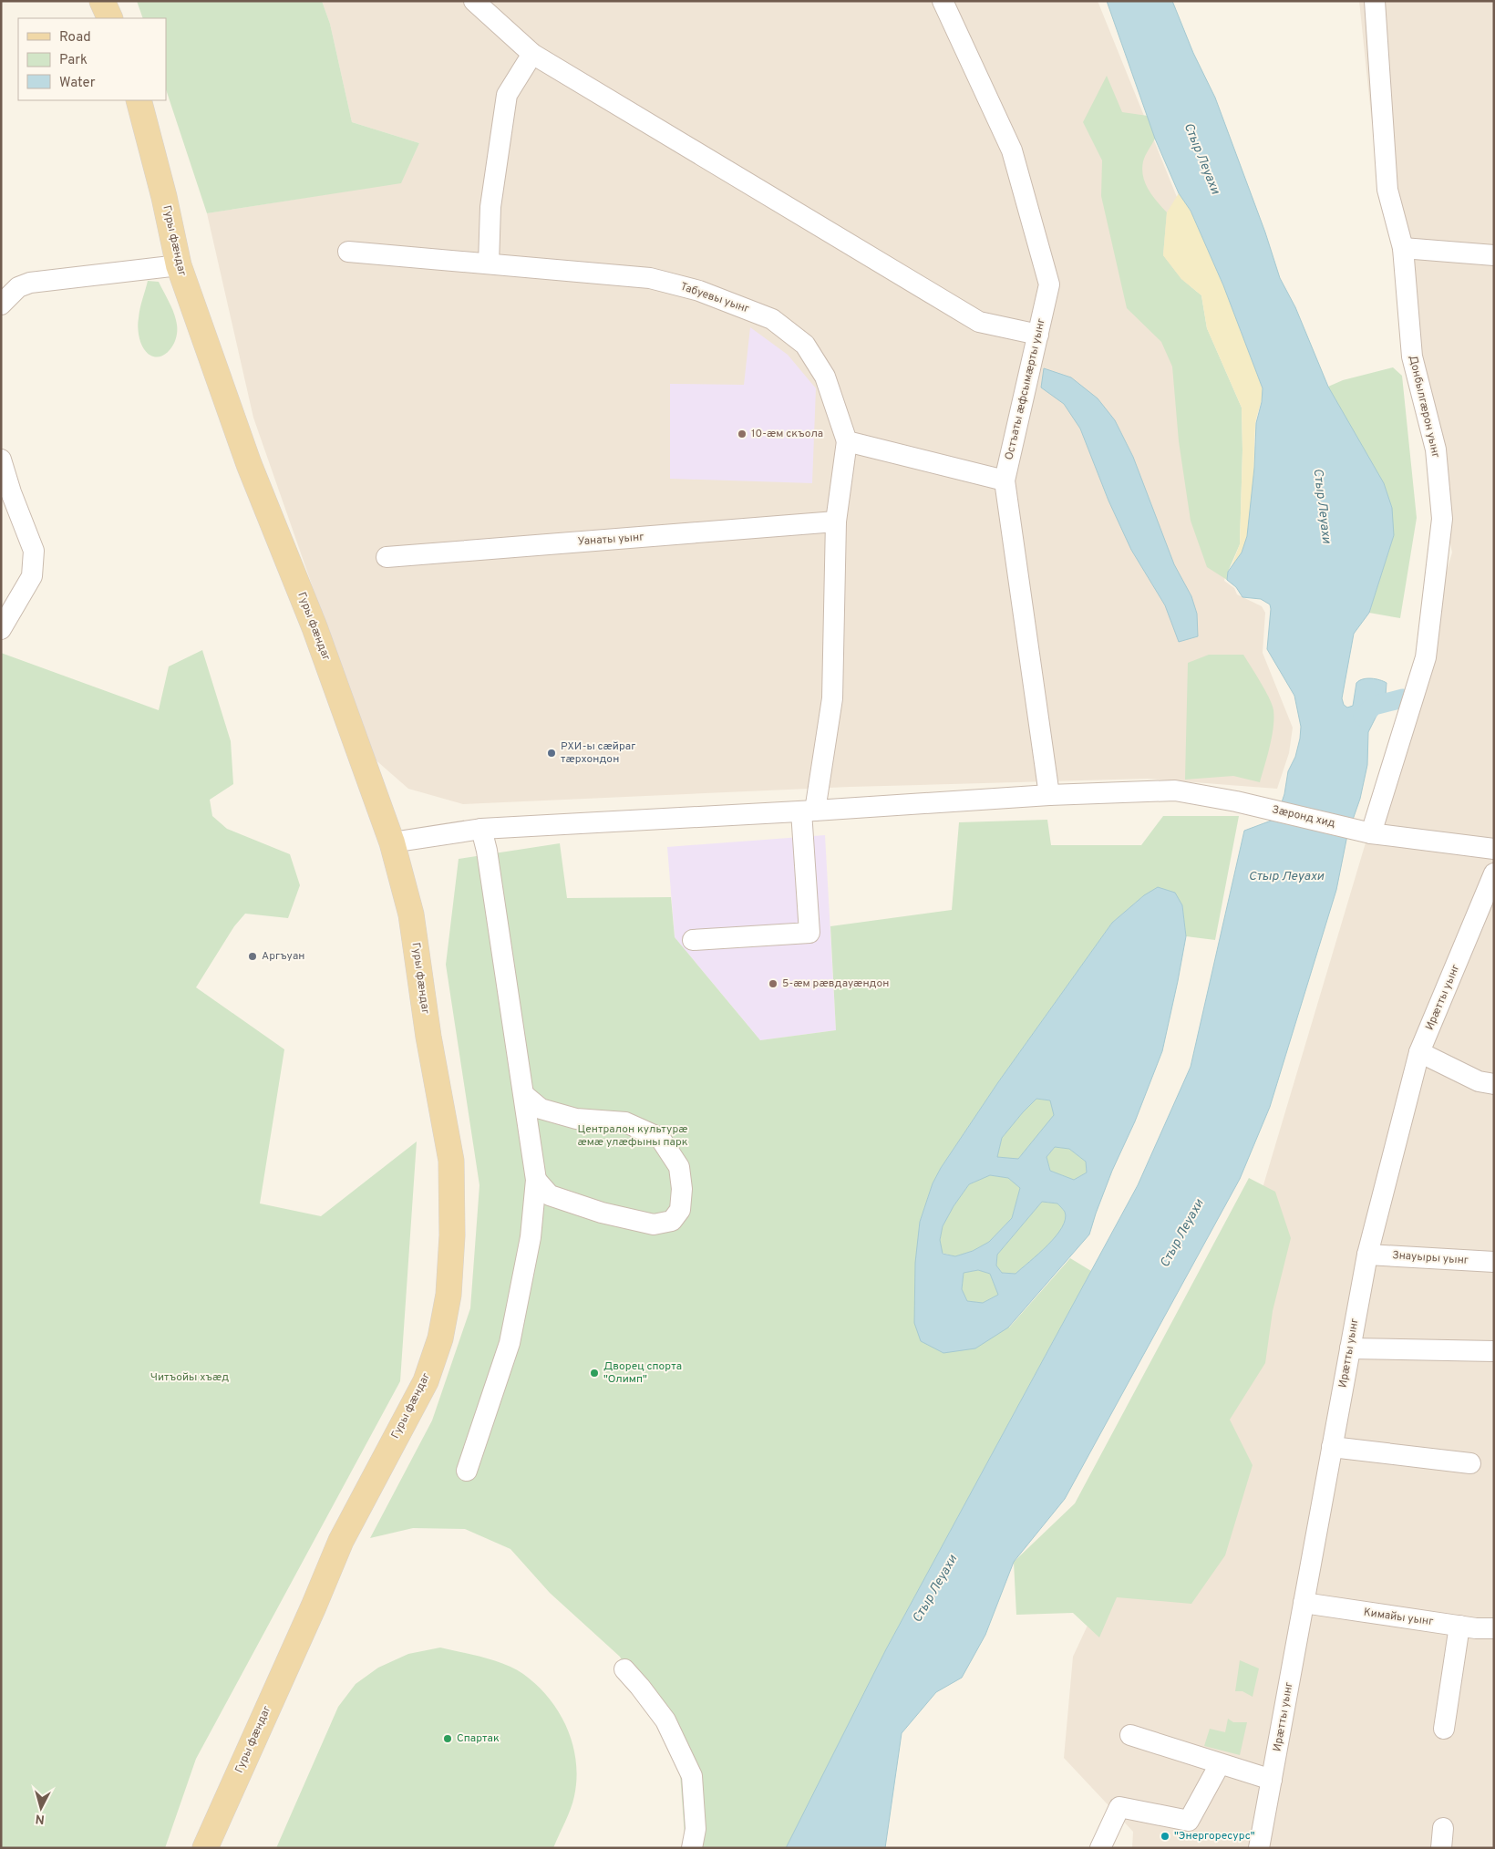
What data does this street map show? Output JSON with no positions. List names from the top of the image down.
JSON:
{
  "streets": {
    "main road": ["Гуры фӕндаг"],
    "street": [
      "Табуевы уынг",
      "Остъаты æфсымæрты уынг",
      "Донбылгæрон уынг",
      "Уанаты уынг",
      "Зæронд хид",
      "Ирæтты уынг",
      "Знауыры уынг",
      "Кимайы уынг"
    ]
  },
  "crossings": [
    ["Гуры фӕндаг", "Зæронд хид"],
    ["Остъаты æфсымæрты уынг", "Зæронд хид"],
    ["Донбылгæрон уынг", "Зæронд хид"],
    ["Ирæтты уынг", "Знауыры уынг"],
    ["Ирæтты уынг", "Кимайы уынг"]
  ],
  "water": ["Стыр Леуахи"],
  "parks": ["Централон культурæ æмæ улæфыны парк", "Читъойы хъæд"],
  "places": [
    "10-æм скъола",
    "РХИ-ы сæйраг тæрхондон",
    "Аргъуан",
    "5-æм рӕвдауӕндон",
    "Дворец спорта \"Олимп\"",
    "Спартак",
    "\"Энергоресурс\""
  ],
  "legend": ["Road", "Park", "Water"],
  "north": "bottom"
}
